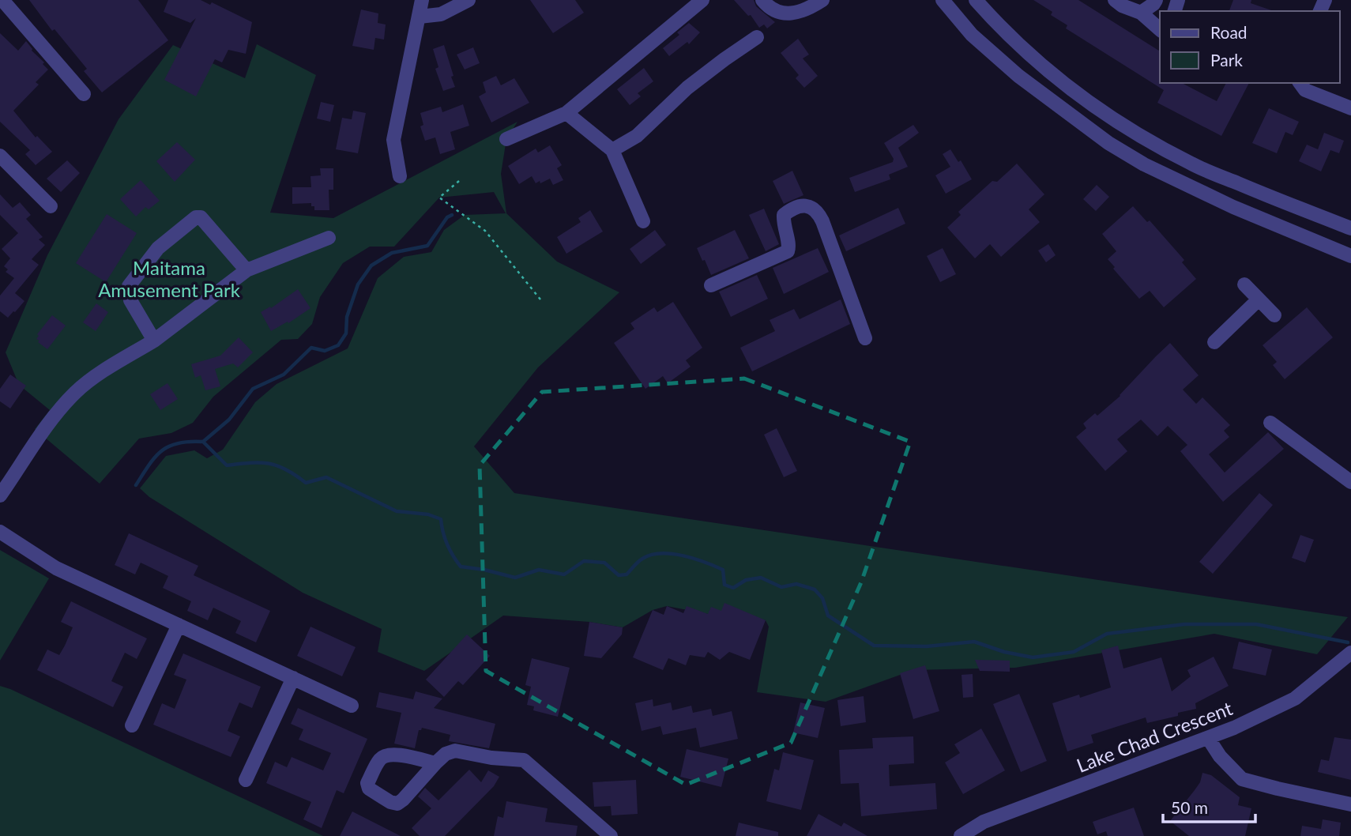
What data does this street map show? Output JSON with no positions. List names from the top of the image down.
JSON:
{
  "streets": {
    "street": ["Lake Chad Crescent"]
  },
  "parks": ["Maitama Amusement Park"],
  "legend": ["Road", "Park"],
  "scale_bar": "50 m"
}
